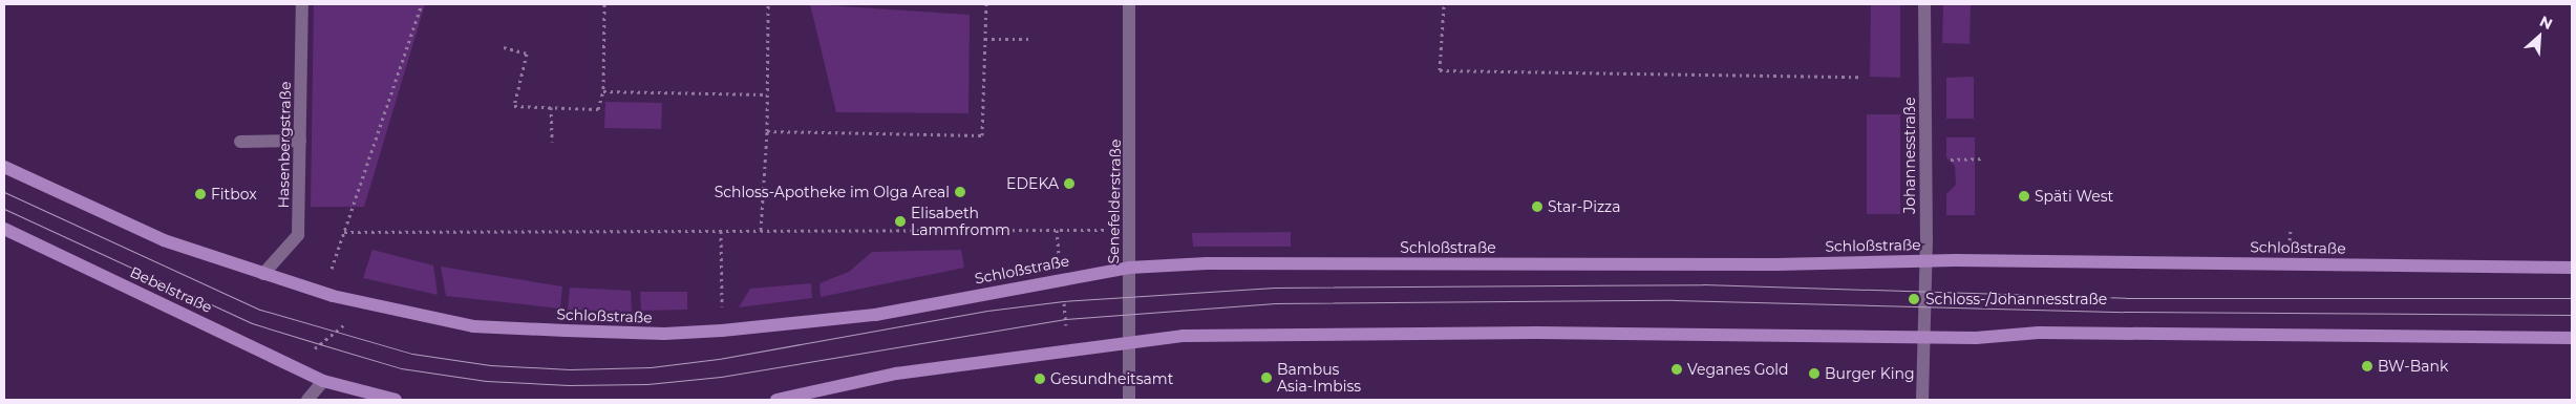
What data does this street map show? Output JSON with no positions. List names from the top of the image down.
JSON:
{
  "streets": {
    "street": [
      "Hasenbergstraße",
      "Johannesstraße",
      "Senefelderstraße",
      "Schloßstraße",
      "Bebelstraße"
    ]
  },
  "crossings": [
    ["Johannesstraße", "Schloßstraße"],
    ["Senefelderstraße", "Schloßstraße"]
  ],
  "places": [
    "EDEKA",
    "Schloss-Apotheke im Olga Areal",
    "Fitbox",
    "Späti West",
    "Star-Pizza",
    "Elisabeth Lammfromm",
    "Schloss-/Johannesstraße",
    "BW-Bank",
    "Veganes Gold",
    "Burger King",
    "Bambus Asia-Imbiss",
    "Gesundheitsamt"
  ],
  "north": "top right"
}
